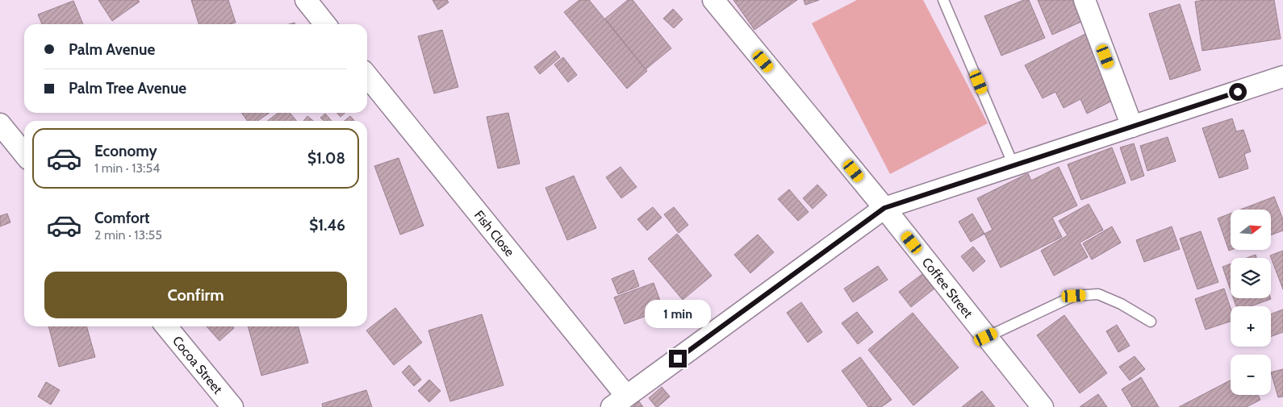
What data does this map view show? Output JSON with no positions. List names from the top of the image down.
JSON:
{
  "streets": {
    "street": ["Fish Close", "Coffee Street", "Cocoa Street"]
  },
  "north": "right",
  "page": {
    "banner": ["Palm Avenue", "Palm Tree Avenue"],
    "list": [
      {
        "name": "Economy",
        "note": "1 min · 13:54",
        "value": "$1.08"
      },
      {
        "name": "Comfort",
        "note": "2 min · 13:55",
        "value": "$1.46"
      }
    ],
    "map_buttons": ["+", "−"],
    "buttons": "Confirm",
    "bubble": "1 min"
  }
}
